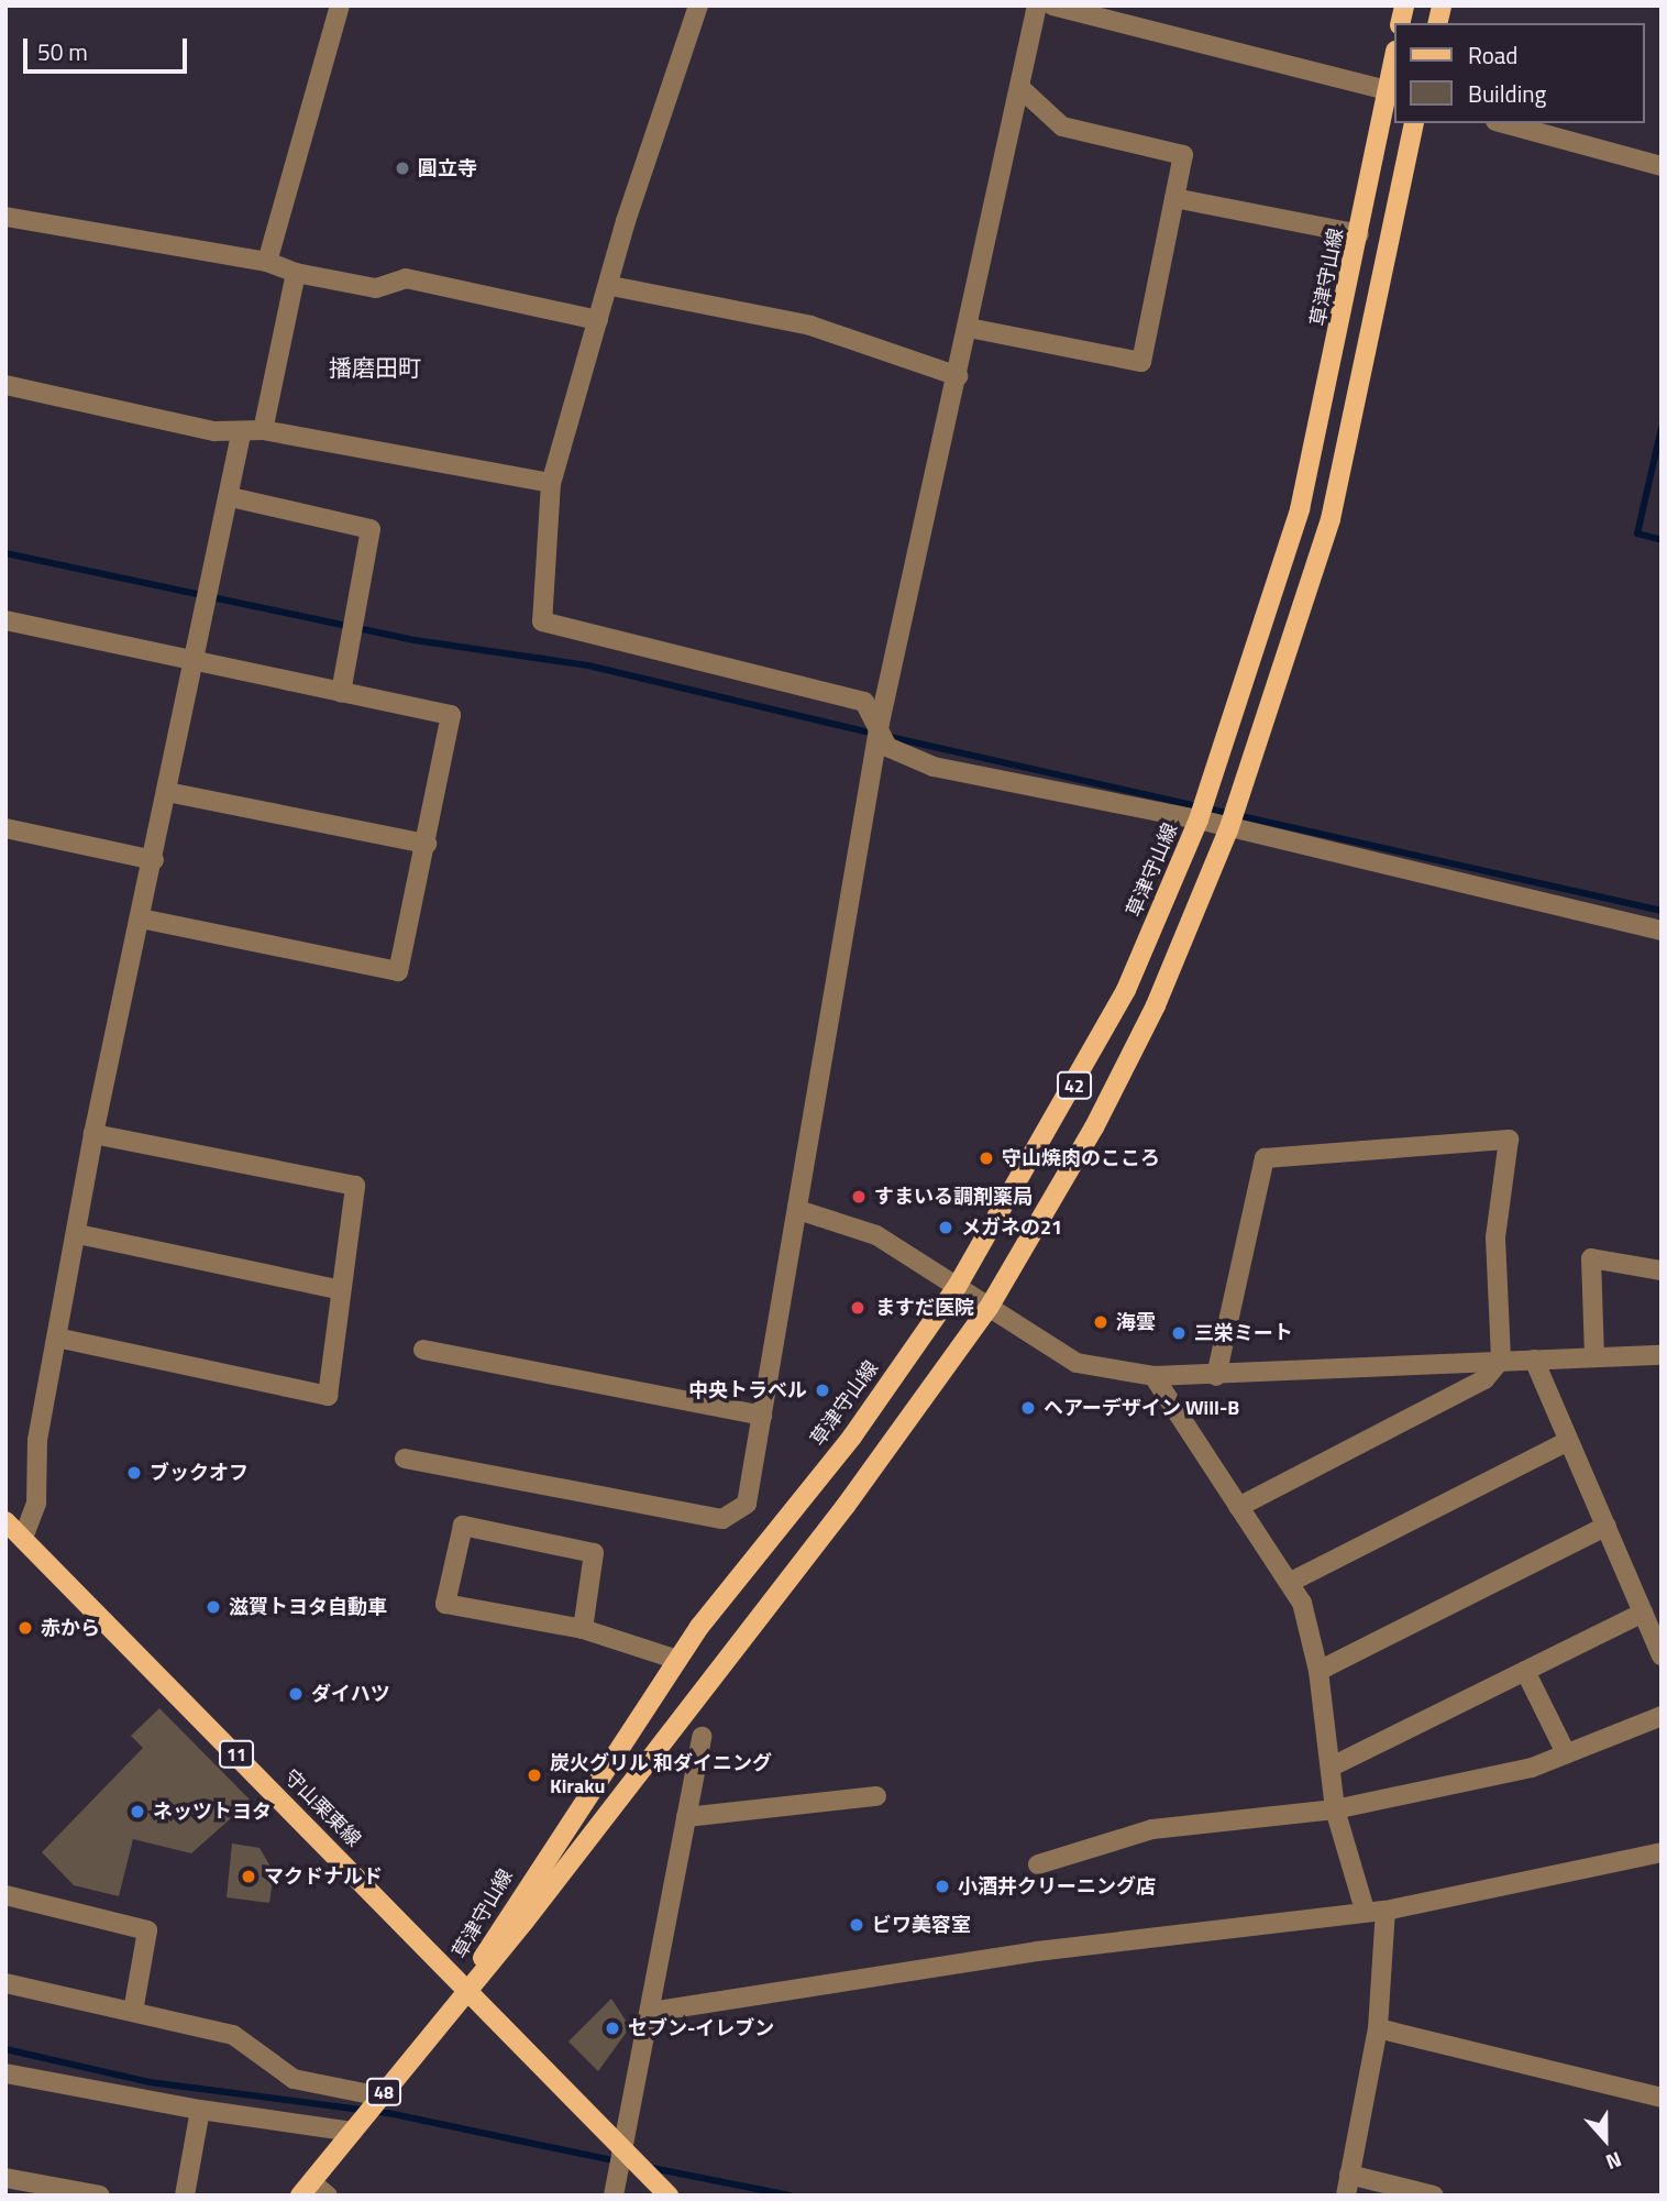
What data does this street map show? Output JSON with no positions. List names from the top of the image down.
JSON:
{
  "streets": {
    "main road": [
      "草津守山線",
      "42",
      "11",
      "守山栗東線",
      "48"
    ]
  },
  "crossings": [
    ["草津守山線", "守山栗東線"],
    ["草津守山線", "48"],
    ["守山栗東線", "48"]
  ],
  "districts": ["播磨田町"],
  "places": [
    "圓立寺",
    "守山焼肉のこころ",
    "すまいる調剤薬局",
    "メガネの21",
    "ますだ医院",
    "海雲",
    "三栄ミート",
    "中央トラベル",
    "ヘアーデザイン Will-B",
    "ブックオフ",
    "滋賀トヨタ自動車",
    "赤から",
    "ダイハツ",
    "炭火グリル 和ダイニング Kiraku",
    "ネッツトヨタ",
    "マクドナルド",
    "小酒井クリーニング店",
    "ビワ美容室",
    "セブン-イレブン"
  ],
  "legend": ["Road", "Building"],
  "scale_bar": "50 m",
  "north": "bottom"
}
